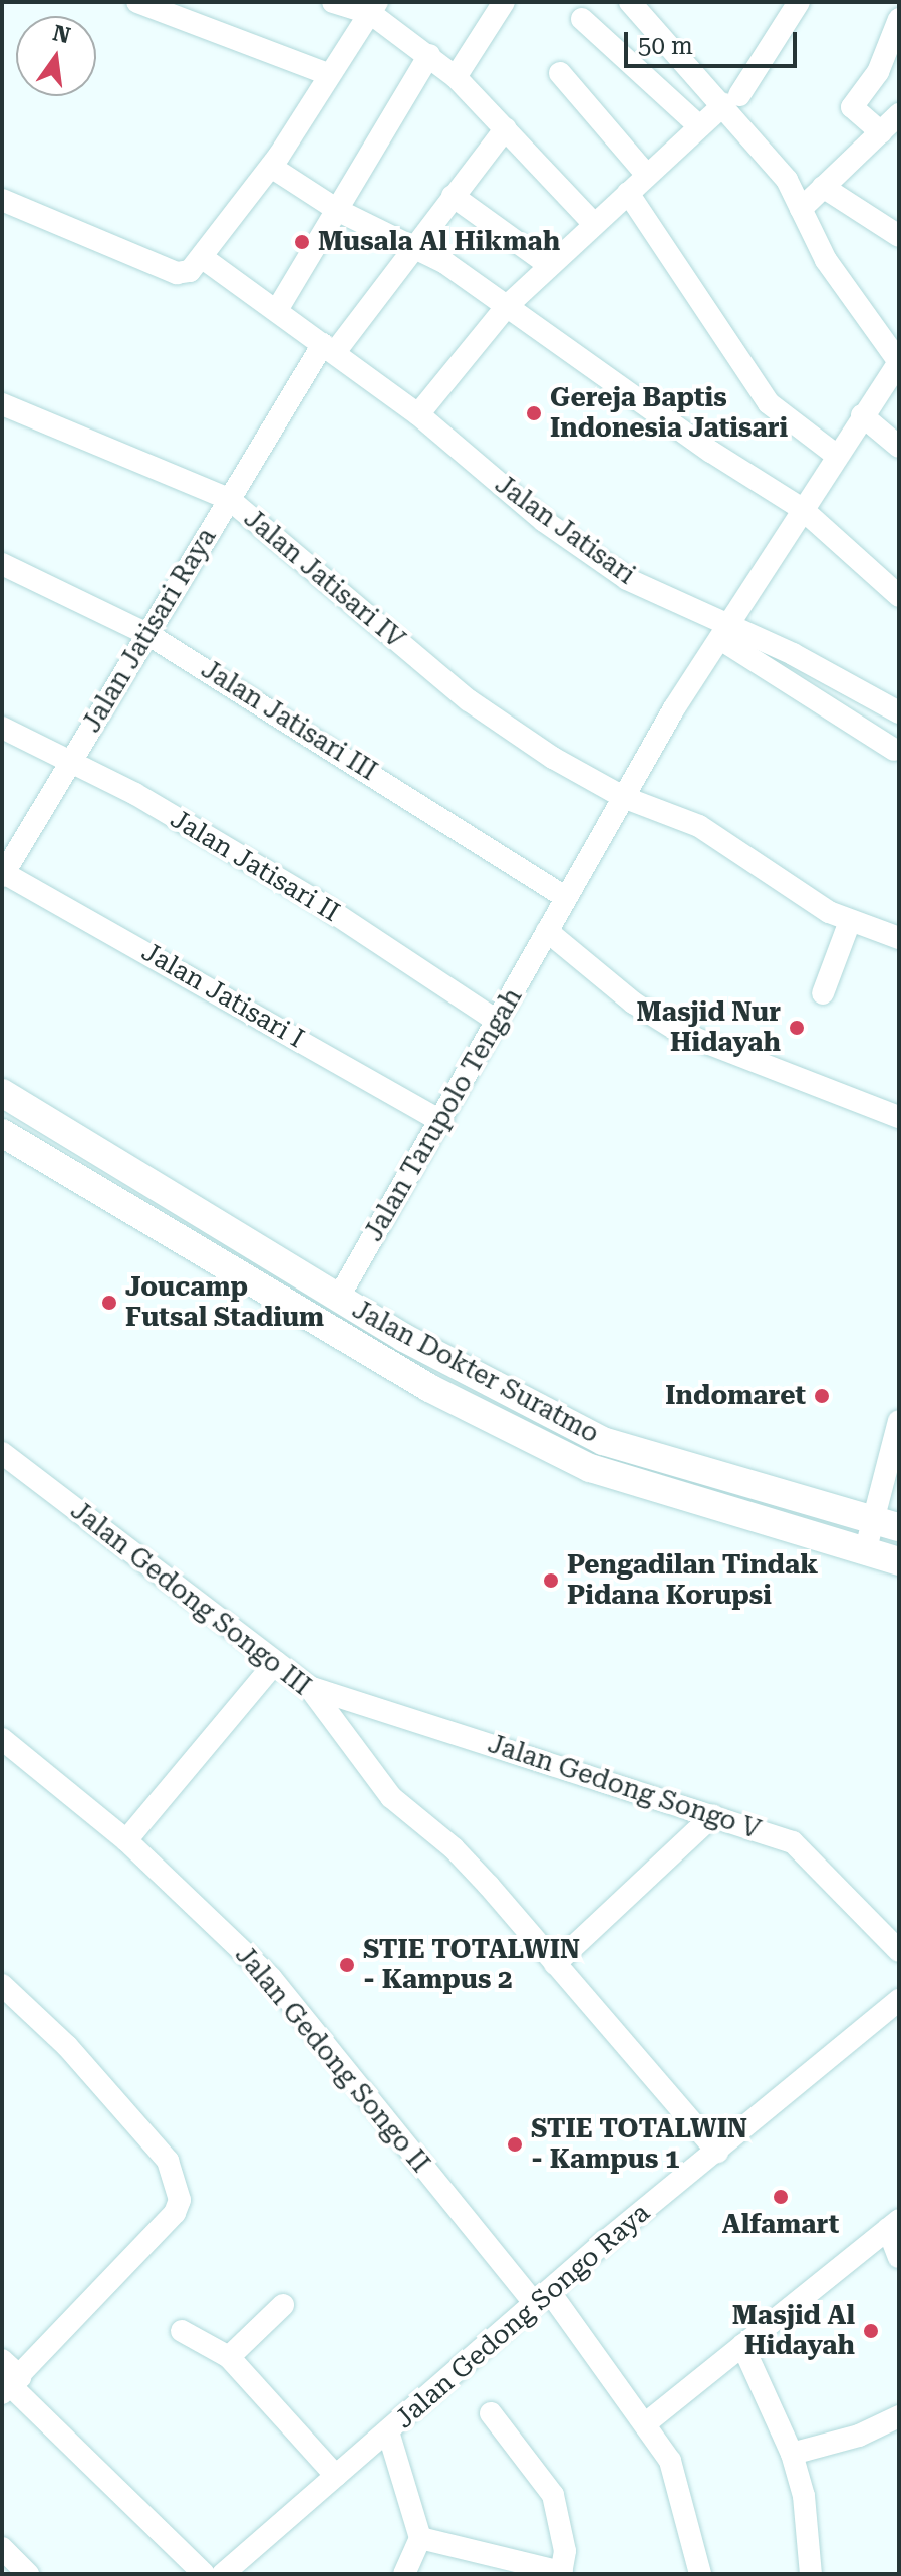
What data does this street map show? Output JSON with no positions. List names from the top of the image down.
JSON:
{
  "streets": {
    "street": [
      "Jalan Jatisari",
      "Jalan Jatisari IV",
      "Jalan Jatisari Raya",
      "Jalan Jatisari III",
      "Jalan Jatisari II",
      "Jalan Jatisari I",
      "Jalan Tarupolo Tengah",
      "Jalan Dokter Suratmo",
      "Jalan Gedong Songo III",
      "Jalan Gedong Songo V",
      "Jalan Gedong Songo II",
      "Jalan Gedong Songo Raya"
    ]
  },
  "crossings": [
    ["Jalan Jatisari", "Jalan Jatisari Raya"],
    ["Jalan Jatisari", "Jalan Tarupolo Tengah"],
    ["Jalan Jatisari IV", "Jalan Jatisari Raya"],
    ["Jalan Jatisari IV", "Jalan Tarupolo Tengah"],
    ["Jalan Jatisari Raya", "Jalan Jatisari III"],
    ["Jalan Jatisari Raya", "Jalan Jatisari II"],
    ["Jalan Jatisari Raya", "Jalan Jatisari I"],
    ["Jalan Jatisari III", "Jalan Tarupolo Tengah"],
    ["Jalan Jatisari II", "Jalan Tarupolo Tengah"],
    ["Jalan Jatisari I", "Jalan Tarupolo Tengah"],
    ["Jalan Tarupolo Tengah", "Jalan Dokter Suratmo"],
    ["Jalan Gedong Songo III", "Jalan Gedong Songo V"],
    ["Jalan Gedong Songo III", "Jalan Gedong Songo Raya"],
    ["Jalan Gedong Songo II", "Jalan Gedong Songo Raya"]
  ],
  "places": [
    "Musala Al Hikmah",
    "Gereja Baptis Indonesia Jatisari",
    "Masjid Nur Hidayah",
    "Joucamp Futsal Stadium",
    "Indomaret",
    "Pengadilan Tindak Pidana Korupsi",
    "STIE TOTALWIN - Kampus 2",
    "STIE TOTALWIN - Kampus 1",
    "Alfamart",
    "Masjid Al Hidayah"
  ],
  "scale_bar": "50 m",
  "north": "top"
}
